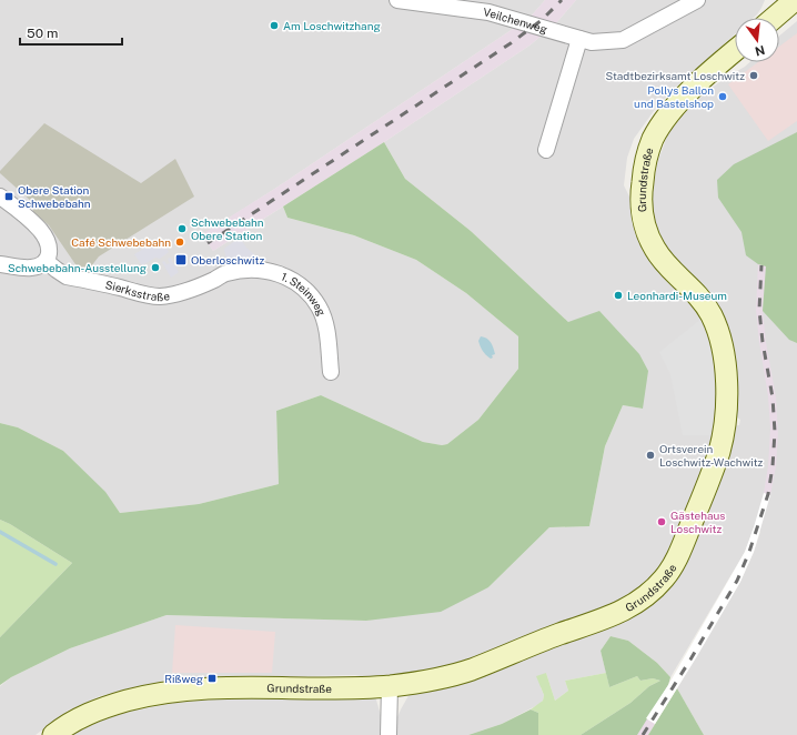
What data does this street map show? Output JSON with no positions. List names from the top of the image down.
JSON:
{
  "streets": {
    "main road": ["Grundstraße"],
    "street": ["Veilchenweg", "Sierksstraße", "1. Steinweg"]
  },
  "crossings": [
    ["Sierksstraße", "1. Steinweg"]
  ],
  "places": {
    "other": [
      "Am Loschwitzhang",
      "Stadtbezirksamt Loschwitz",
      "Pollys Ballon und Bastelshop",
      "Schwebebahn Obere Station",
      "Café Schwebebahn",
      "Schwebebahn-Ausstellung",
      "Leonhardi-Museum",
      "Ortsverein Loschwitz-Wachwitz",
      "Gästehaus Loschwitz"
    ],
    "transit": ["Obere Station Schwebebahn", "Oberloschwitz", "Rißweg"]
  },
  "scale_bar": "50 m",
  "north": "bottom"
}
